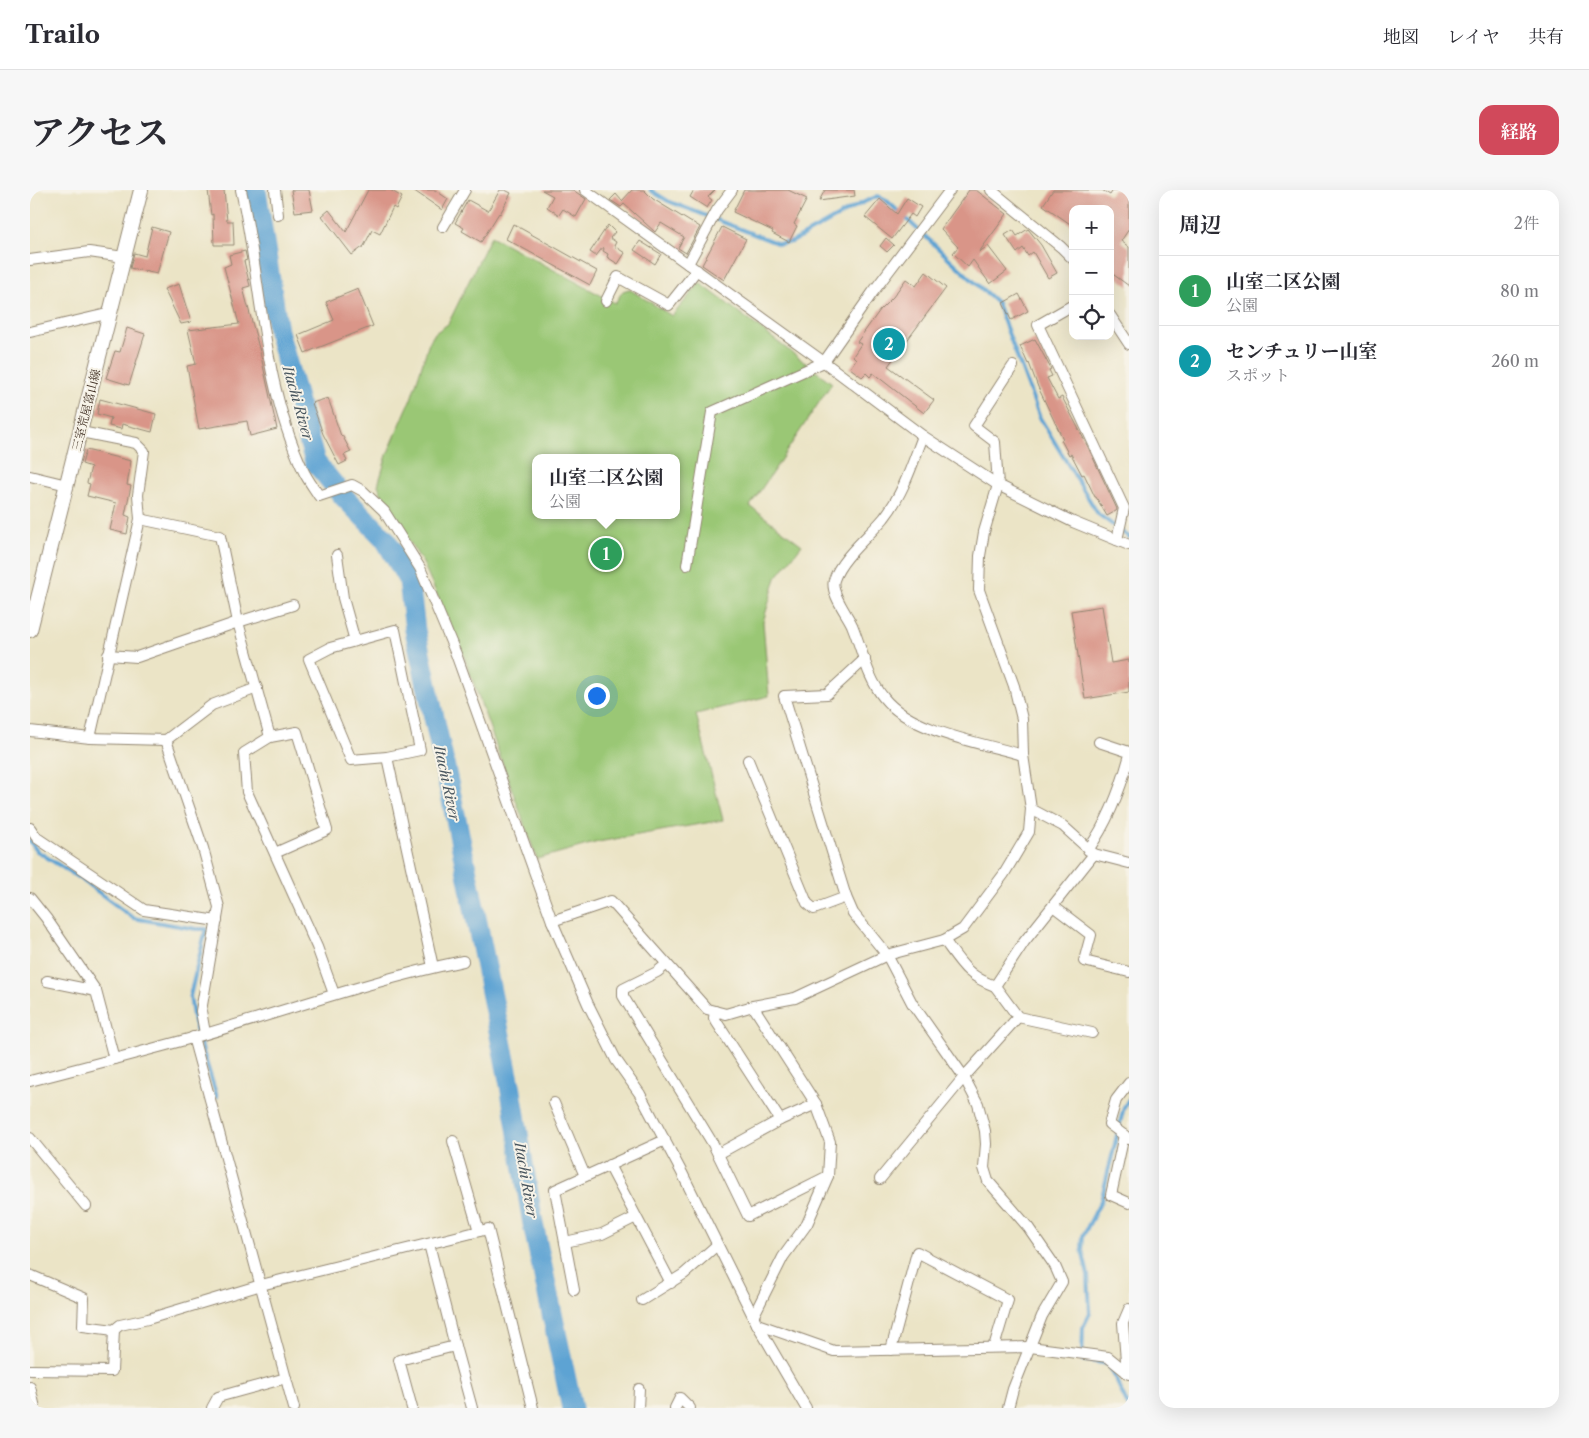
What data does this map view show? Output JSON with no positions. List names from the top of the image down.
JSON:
{
  "streets": {
    "main road": ["三室荒屋富山線"]
  },
  "water": ["Itachi River"],
  "page": {
    "header": "Trailo",
    "nav": ["地図", "レイヤ", "共有"],
    "title": "アクセス",
    "buttons": "経路",
    "heading": ["周辺", "2件"],
    "map_buttons": ["+", "−"],
    "list": [
      {
        "mark": "1",
        "name": "山室二区公園",
        "note": "公園",
        "value": "80 m"
      },
      {
        "mark": "2",
        "name": "センチュリー山室",
        "note": "スポット",
        "value": "260 m"
      }
    ],
    "pins": ["2", "1"],
    "popup": ["山室二区公園", "公園"]
  }
}
